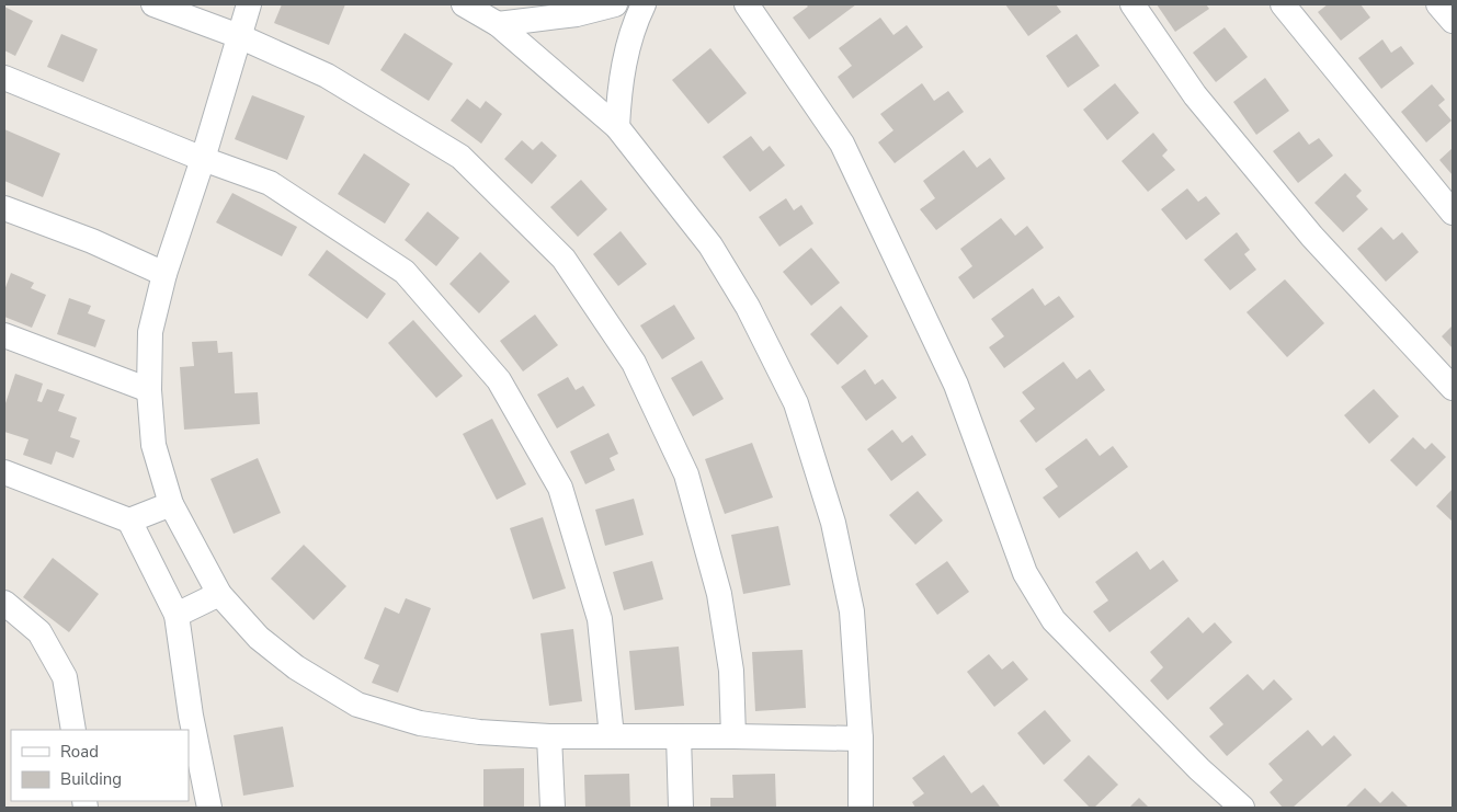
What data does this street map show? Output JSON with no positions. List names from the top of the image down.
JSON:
{
  "legend": ["Road", "Building"]
}
